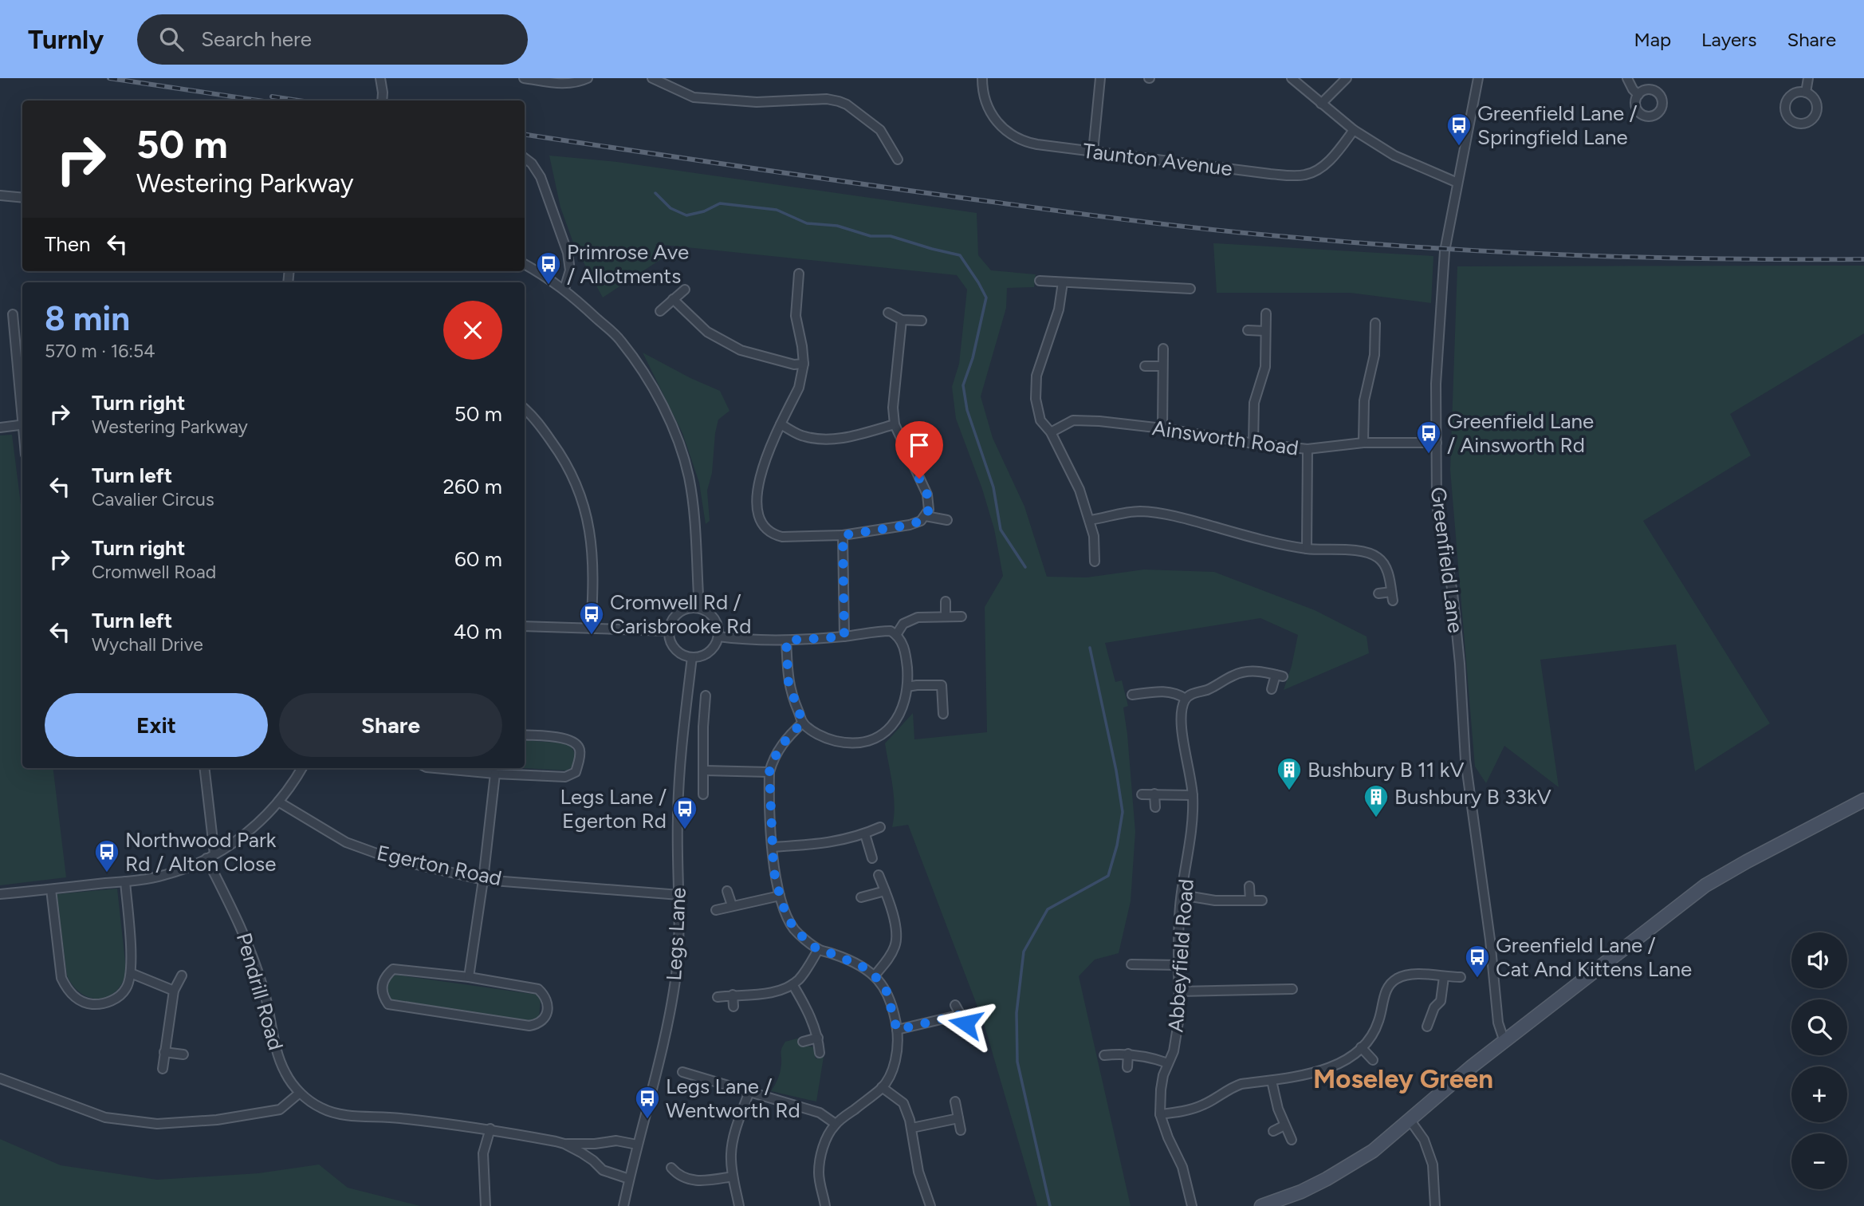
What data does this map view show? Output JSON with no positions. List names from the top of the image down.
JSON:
{
  "streets": {
    "street": [
      "Taunton Avenue",
      "Ainsworth Road",
      "Greenfield Lane",
      "Egerton Road",
      "Legs Lane",
      "Abbeyfield Road",
      "Pendrill Road"
    ]
  },
  "crossings": [
    ["Ainsworth Road", "Greenfield Lane"],
    ["Egerton Road", "Legs Lane"]
  ],
  "districts": ["Moseley Green"],
  "places": {
    "bus stop": [
      "Greenfield Lane / Springfield Lane",
      "Primrose Ave / Allotments",
      "Greenfield Lane / Ainsworth Rd",
      "Cromwell Rd / Carisbrooke Rd",
      "Legs Lane / Egerton Rd",
      "Northwood Park Rd / Alton Close",
      "Greenfield Lane / Cat And Kittens Lane",
      "Legs Lane / Wentworth Rd"
    ],
    "building": ["Bushbury B 11 kV", "Bushbury B 33kV"]
  },
  "page": {
    "header": "Turnly",
    "search": "Search here",
    "nav": ["Map", "Layers", "Share"],
    "turn": ["50 m", "Westering Parkway"],
    "then": "Then",
    "heading": ["8 min", "570 m · 16:54"],
    "list": [
      {
        "name": "Turn right",
        "note": "Westering Parkway",
        "value": "50 m"
      },
      {
        "name": "Turn left",
        "note": "Cavalier Circus",
        "value": "260 m"
      },
      {
        "name": "Turn right",
        "note": "Cromwell Road",
        "value": "60 m"
      },
      {
        "name": "Turn left",
        "note": "Wychall Drive",
        "value": "40 m"
      }
    ],
    "buttons": ["Exit", "Share"],
    "map_buttons": ["+", "−"]
  }
}
